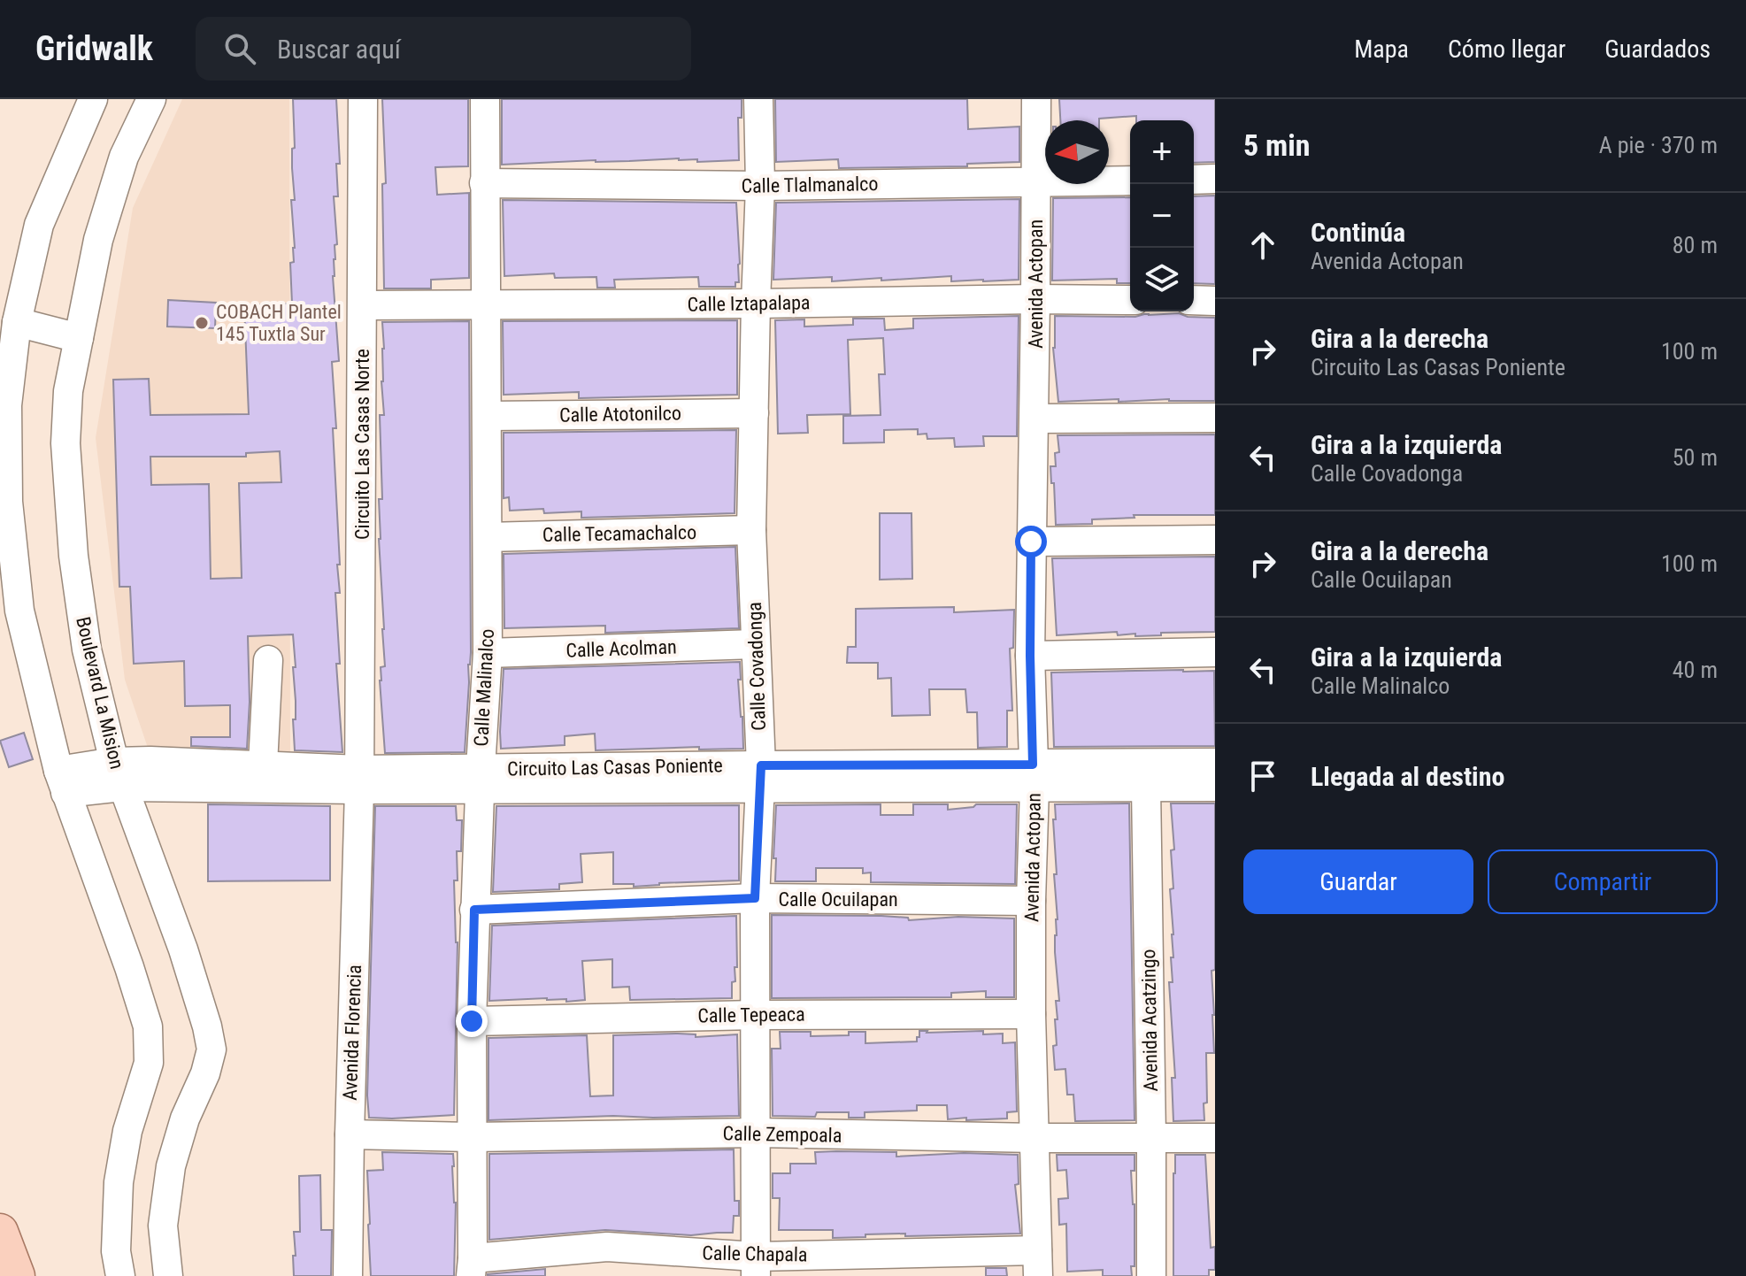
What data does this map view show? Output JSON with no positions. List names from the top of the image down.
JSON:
{
  "streets": {
    "street": [
      "Calle Tlalmanalco",
      "Avenida Actopan",
      "Calle Iztapalapa",
      "Calle Atotonilco",
      "Circuito Las Casas Norte",
      "Calle Tecamachalco",
      "Calle Acolman",
      "Calle Covadonga",
      "Calle Malinalco",
      "Boulevard La Mision",
      "Circuito Las Casas Poniente",
      "Calle Ocuilapan",
      "Calle Tepeaca",
      "Avenida Acatzingo",
      "Avenida Florencia",
      "Calle Zempoala",
      "Calle Chapala"
    ]
  },
  "crossings": [
    ["Calle Tlalmanalco", "Avenida Actopan"],
    ["Calle Tlalmanalco", "Calle Covadonga"],
    ["Calle Tlalmanalco", "Calle Malinalco"],
    ["Avenida Actopan", "Calle Iztapalapa"],
    ["Avenida Actopan", "Circuito Las Casas Poniente"],
    ["Avenida Actopan", "Calle Ocuilapan"],
    ["Avenida Actopan", "Calle Tepeaca"],
    ["Avenida Actopan", "Calle Zempoala"],
    ["Avenida Actopan", "Calle Chapala"],
    ["Calle Iztapalapa", "Circuito Las Casas Norte"],
    ["Calle Iztapalapa", "Calle Covadonga"],
    ["Calle Iztapalapa", "Calle Malinalco"],
    ["Calle Atotonilco", "Calle Covadonga"],
    ["Calle Atotonilco", "Calle Malinalco"],
    ["Circuito Las Casas Norte", "Circuito Las Casas Poniente"],
    ["Circuito Las Casas Norte", "Avenida Florencia"],
    ["Calle Tecamachalco", "Calle Covadonga"],
    ["Calle Tecamachalco", "Calle Malinalco"],
    ["Calle Acolman", "Calle Covadonga"],
    ["Calle Acolman", "Calle Malinalco"],
    ["Calle Covadonga", "Circuito Las Casas Poniente"],
    ["Calle Covadonga", "Calle Ocuilapan"],
    ["Calle Covadonga", "Calle Tepeaca"],
    ["Calle Covadonga", "Calle Zempoala"],
    ["Calle Covadonga", "Calle Chapala"],
    ["Calle Malinalco", "Circuito Las Casas Poniente"],
    ["Calle Malinalco", "Calle Ocuilapan"],
    ["Calle Malinalco", "Calle Tepeaca"],
    ["Calle Malinalco", "Calle Zempoala"],
    ["Calle Malinalco", "Calle Chapala"],
    ["Boulevard La Mision", "Circuito Las Casas Poniente"],
    ["Circuito Las Casas Poniente", "Avenida Acatzingo"],
    ["Circuito Las Casas Poniente", "Avenida Florencia"],
    ["Avenida Acatzingo", "Calle Zempoala"],
    ["Avenida Florencia", "Calle Zempoala"]
  ],
  "places": ["COBACH Plantel 145 Tuxtla Sur"],
  "north": "left",
  "page": {
    "header": "Gridwalk",
    "search": "Buscar aquí",
    "nav": ["Mapa", "Cómo llegar", "Guardados"],
    "heading": ["5 min", "A pie · 370 m"],
    "map_buttons": ["+", "−"],
    "list": [
      ["Continúa", "Avenida Actopan", "80 m"],
      ["Gira a la derecha", "Circuito Las Casas Poniente", "100 m"],
      ["Gira a la izquierda", "Calle Covadonga", "50 m"],
      ["Gira a la derecha", "Calle Ocuilapan", "100 m"],
      ["Gira a la izquierda", "Calle Malinalco", "40 m"],
      "Llegada al destino"
    ],
    "buttons": ["Guardar", "Compartir"]
  }
}
